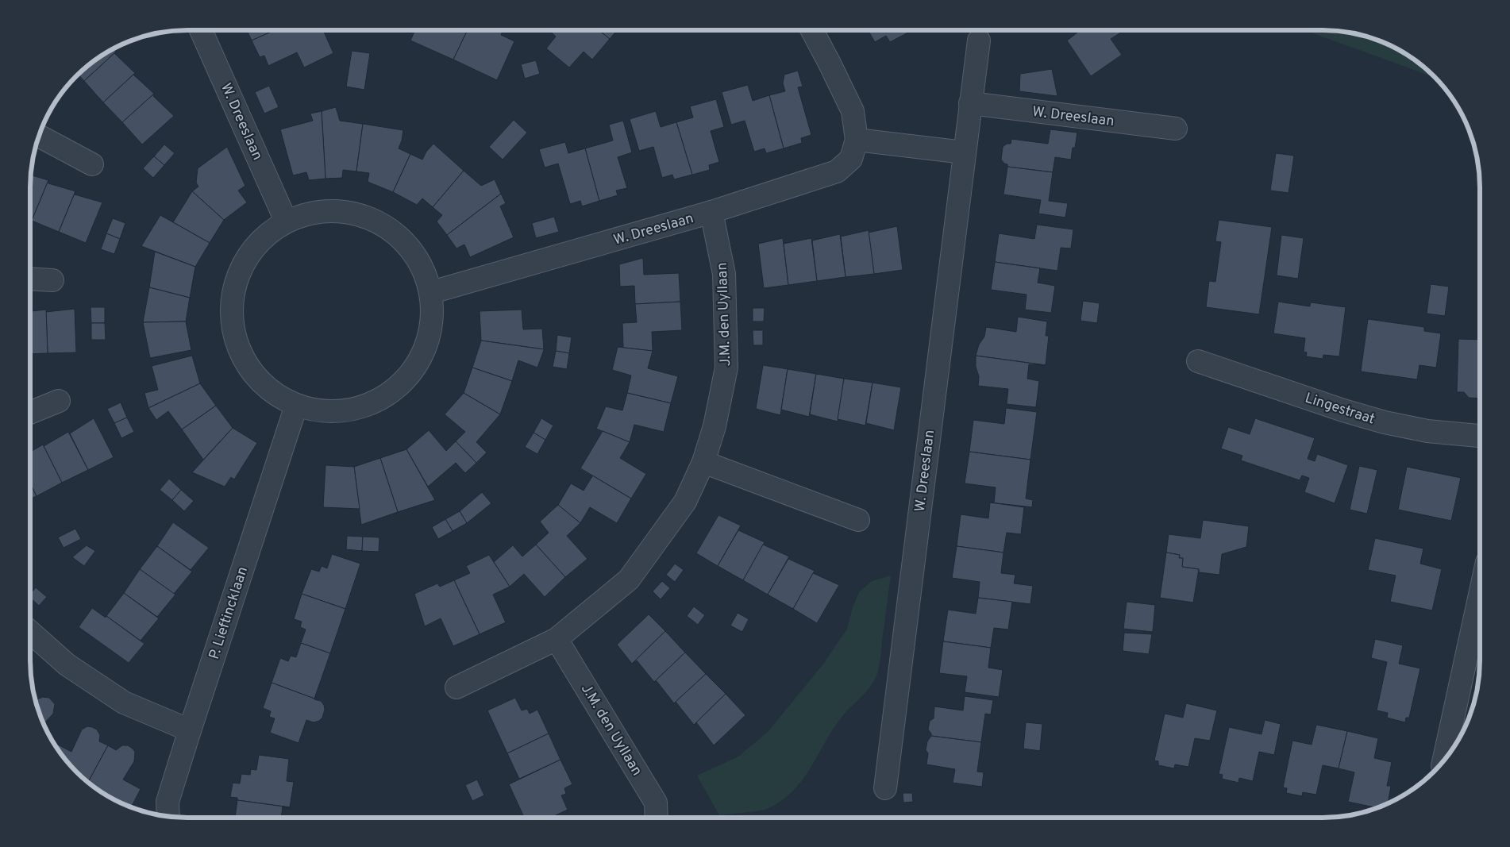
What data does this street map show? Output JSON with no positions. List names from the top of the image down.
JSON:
{
  "streets": {
    "street": [
      "W. Dreeslaan",
      "J.M. den Uyllaan",
      "Lingestraat",
      "P. Lieftincklaan"
    ]
  },
  "crossings": [
    ["W. Dreeslaan", "J.M. den Uyllaan"]
  ]
}
